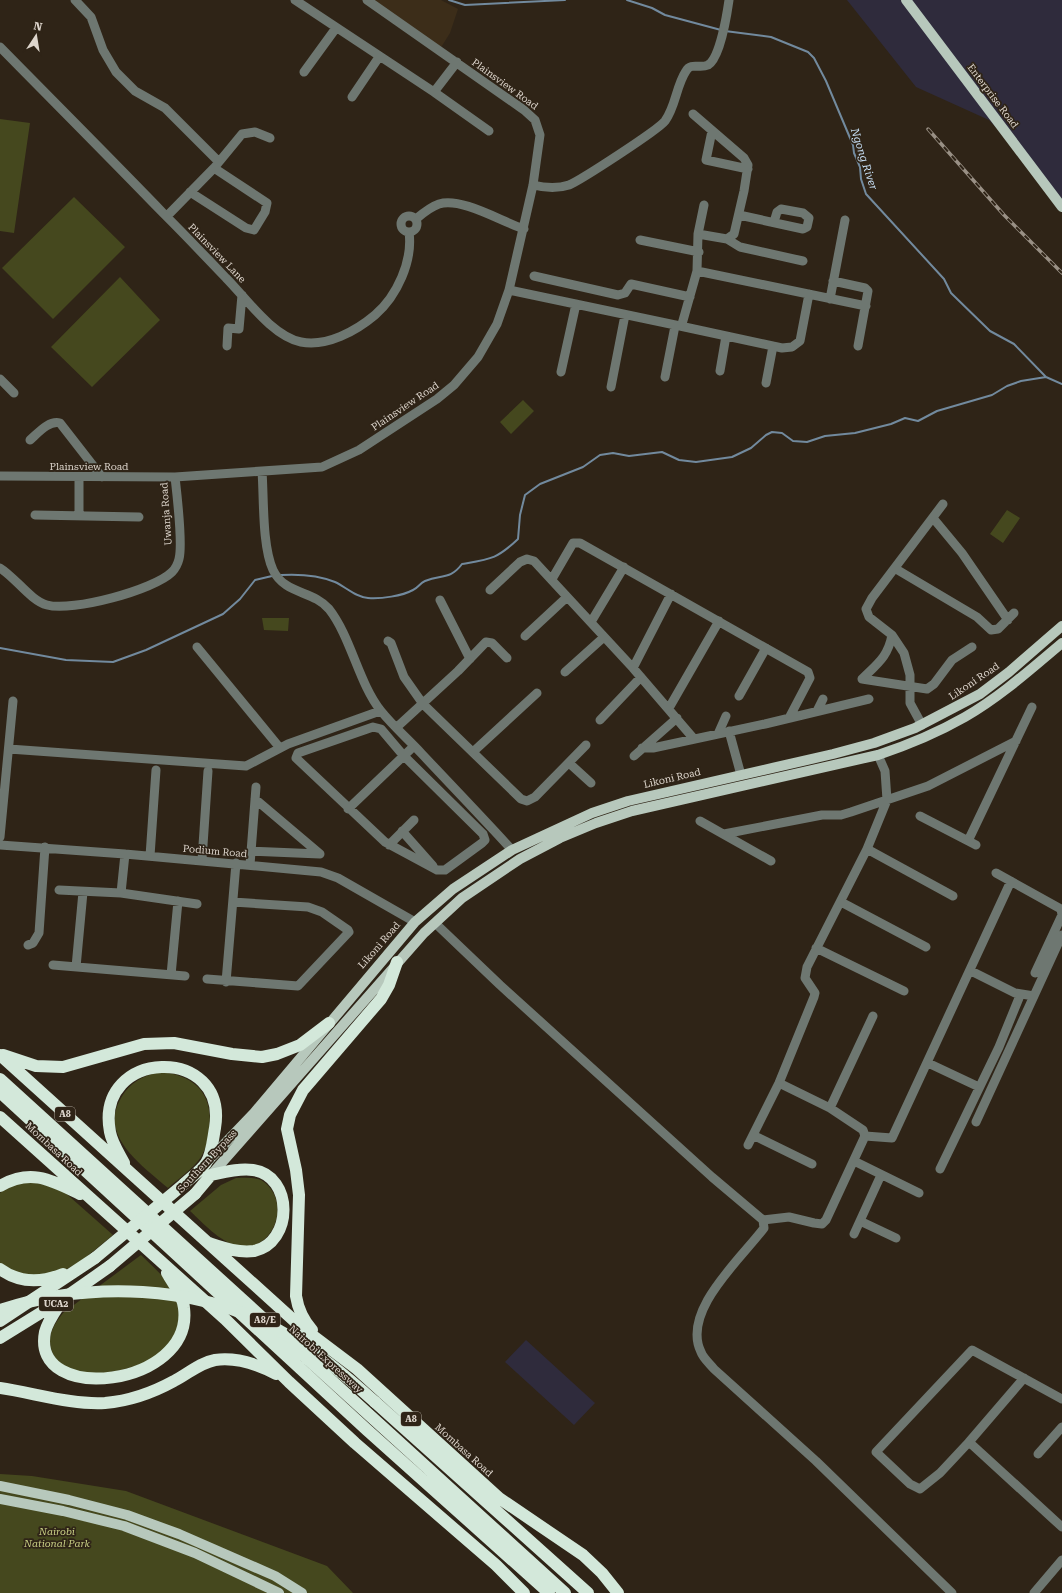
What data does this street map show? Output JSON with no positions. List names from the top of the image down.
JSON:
{
  "streets": {
    "highway": [
      "A8",
      "Mombasa Road",
      "Southern Bypass",
      "UCA2",
      "A8/E",
      "Nairobi Expressway"
    ],
    "main road": ["Enterprise Road", "Likoni Road"],
    "street": [
      "Plainsview Road",
      "Plainsview Lane",
      "Uwanja Road",
      "Podium Road"
    ]
  },
  "crossings": [
    ["Plainsview Road", "Uwanja Road"],
    ["Likoni Road", "Podium Road"],
    ["Likoni Road", "Southern Bypass"],
    ["A8", "Mombasa Road"]
  ],
  "water": ["Ngong River"],
  "parks": ["Nairobi National Park"],
  "north": "top"
}
